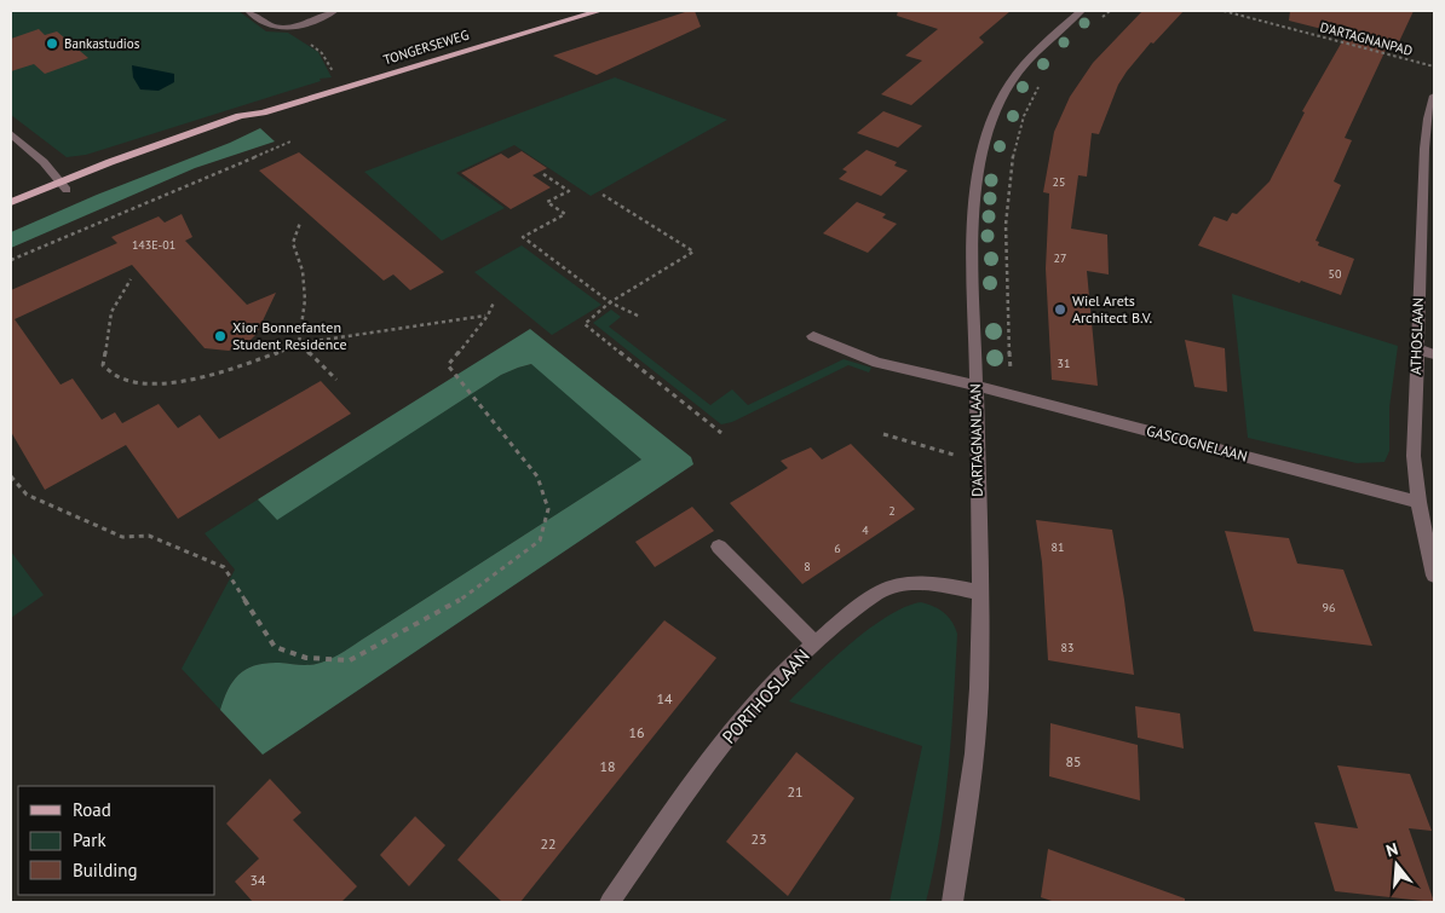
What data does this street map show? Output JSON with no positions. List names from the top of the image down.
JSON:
{
  "streets": {
    "main road": ["TONGERSEWEG"],
    "street": [
      "ATHOSLAAN",
      "D'ARTAGNANLAAN",
      "GASCOGNELAAN",
      "PORTHOSLAAN"
    ],
    "path": ["D'ARTAGNANPAD"]
  },
  "crossings": [
    ["ATHOSLAAN", "GASCOGNELAAN"],
    ["D'ARTAGNANLAAN", "GASCOGNELAAN"],
    ["D'ARTAGNANLAAN", "PORTHOSLAAN"]
  ],
  "places": ["Bankastudios", "Wiel Arets Architect B.V.", "Xior Bonnefanten Student Residence"],
  "house_numbers": [
    "25",
    "143E-01",
    "27",
    "50",
    "31",
    "2",
    "4",
    "81",
    "6",
    "8",
    "96",
    "83",
    "14",
    "16",
    "85",
    "18",
    "21",
    "23",
    "22",
    "34"
  ],
  "legend": ["Road", "Park", "Building"],
  "north": "top"
}
